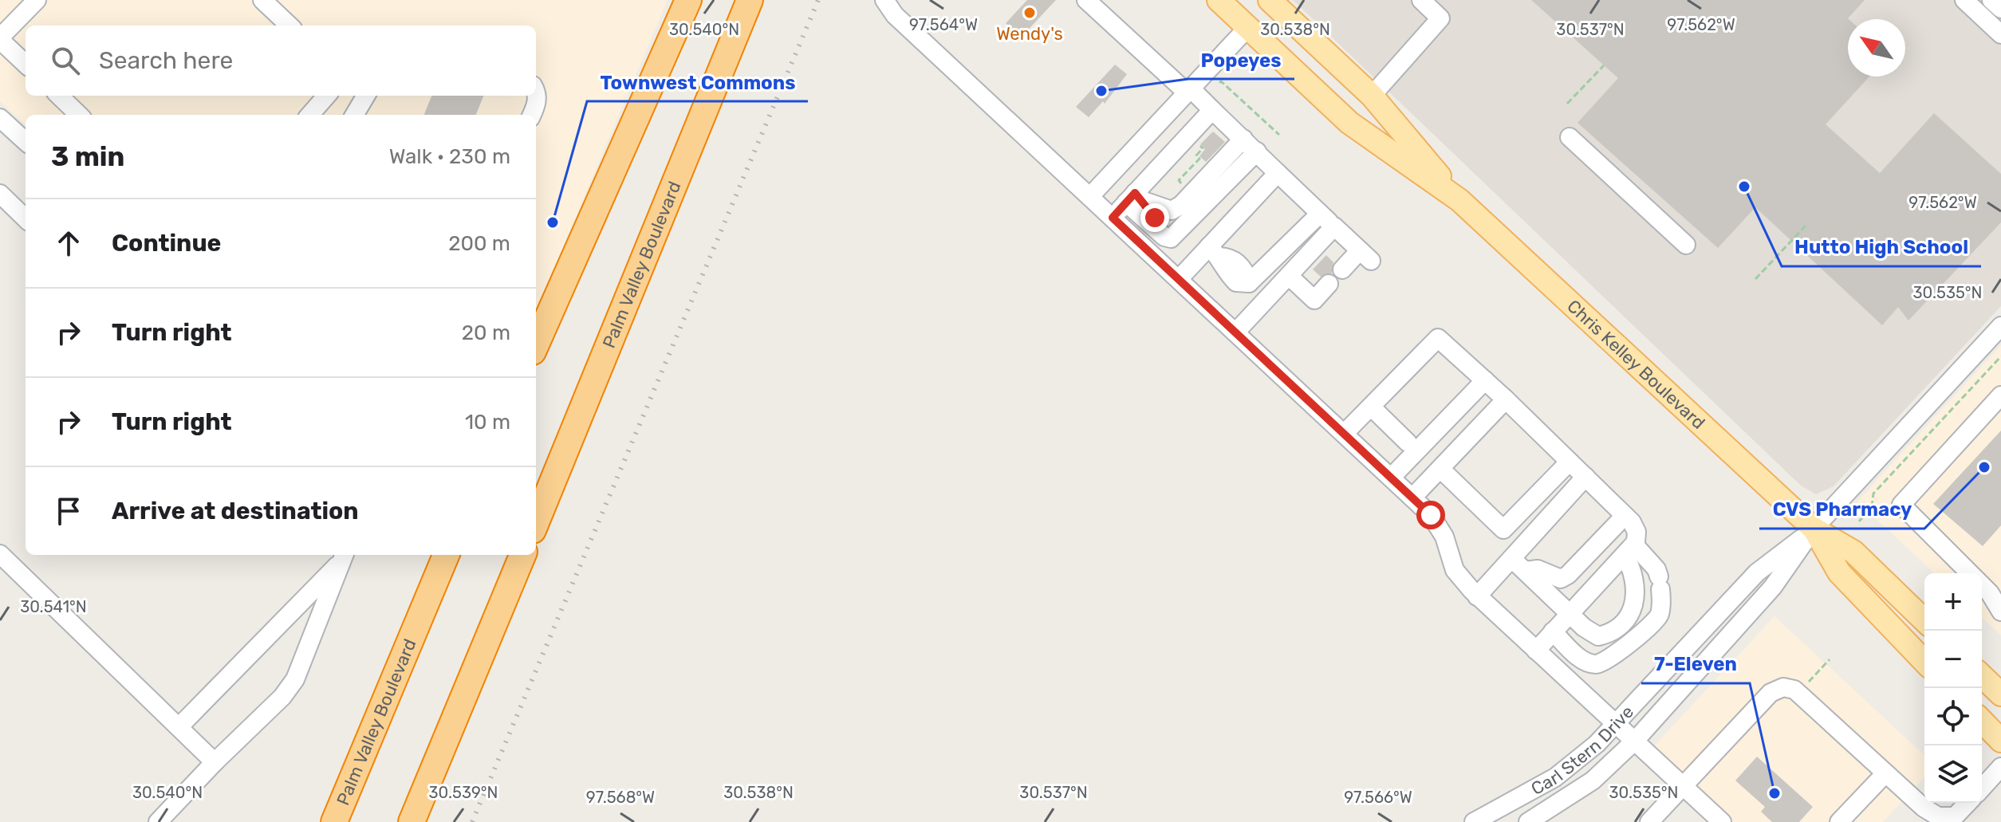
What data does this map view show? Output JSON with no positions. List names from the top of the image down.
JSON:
{
  "streets": {
    "highway": ["Palm Valley Boulevard"],
    "main road": ["Chris Kelley Boulevard"],
    "street": ["Carl Stern Drive"]
  },
  "crossings": [
    ["Chris Kelley Boulevard", "Carl Stern Drive"]
  ],
  "places": [
    "Wendy's",
    "Popeyes",
    "Hutto High School",
    "Townwest Commons",
    "CVS Pharmacy",
    "7-Eleven"
  ],
  "north": "top left",
  "page": {
    "search": "Search here",
    "heading": ["3 min", "Walk · 230 m"],
    "list": [
      ["Continue", "200 m"],
      ["Turn right", "20 m"],
      ["Turn right", "10 m"],
      "Arrive at destination"
    ],
    "map_buttons": ["+", "−"]
  },
  "coordinates": [
    "97.564°W",
    "97.562°W",
    "30.540°N",
    "30.538°N",
    "30.537°N",
    "30.535°N",
    "30.541°N",
    "30.539°N",
    "97.568°W",
    "97.566°W"
  ]
}
